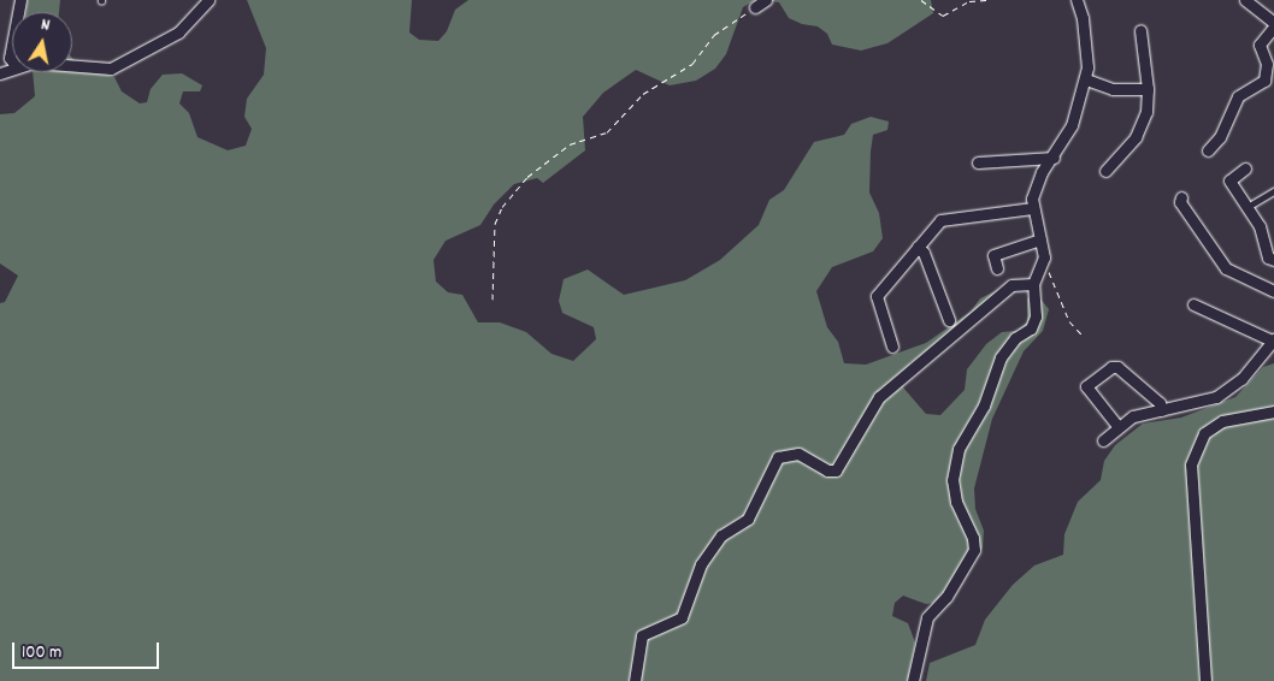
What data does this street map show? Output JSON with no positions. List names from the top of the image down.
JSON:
{
  "scale_bar": "100 m",
  "north": "top"
}
